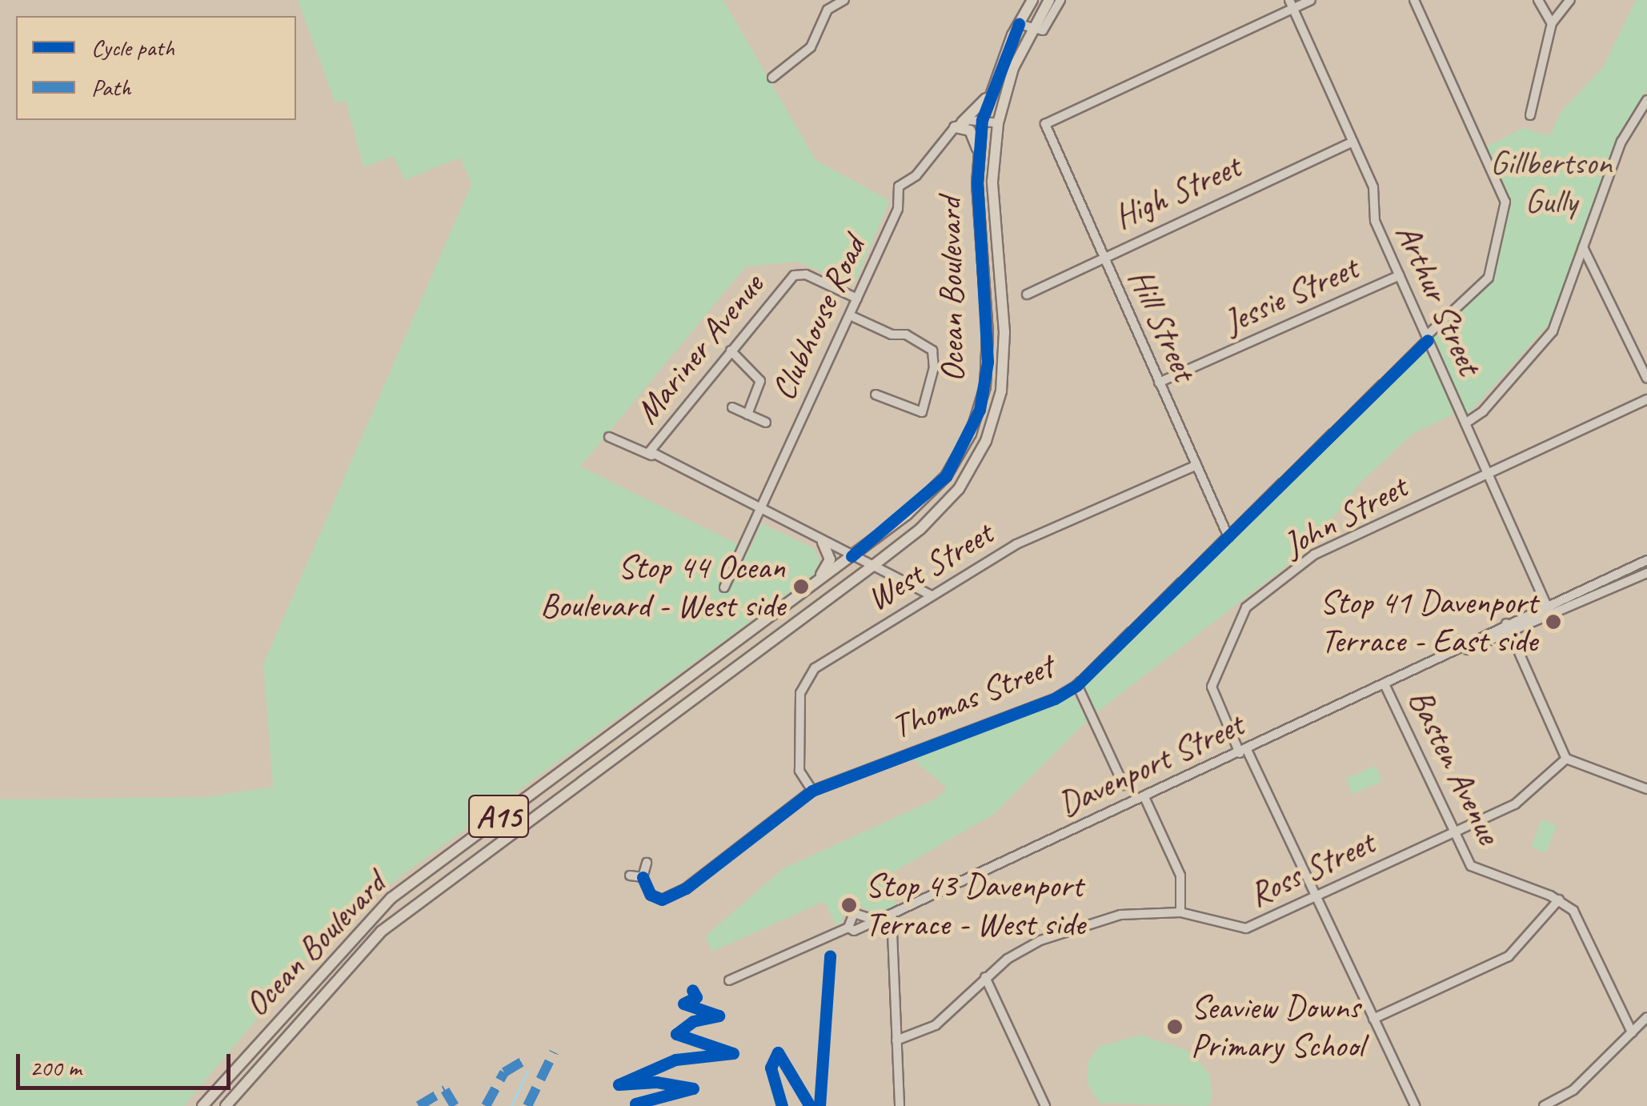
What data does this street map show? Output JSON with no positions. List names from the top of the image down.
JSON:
{
  "streets": {
    "main road": ["Ocean Boulevard", "A15"],
    "street": [
      "High Street",
      "Jessie Street",
      "Arthur Street",
      "Clubhouse Road",
      "Hill Street",
      "Mariner Avenue",
      "John Street",
      "West Street",
      "Thomas Street",
      "Davenport Street",
      "Basten Avenue",
      "Ross Street"
    ]
  },
  "crossings": [
    ["High Street", "Arthur Street"],
    ["High Street", "Hill Street"],
    ["Ocean Boulevard", "Mariner Avenue"],
    ["Jessie Street", "Arthur Street"],
    ["Jessie Street", "Hill Street"],
    ["Arthur Street", "Hill Street"],
    ["Arthur Street", "John Street"],
    ["Arthur Street", "Thomas Street"],
    ["Clubhouse Road", "Mariner Avenue"],
    ["Hill Street", "West Street"],
    ["Hill Street", "Thomas Street"],
    ["Mariner Avenue", "West Street"],
    ["John Street", "Davenport Street"],
    ["John Street", "Ross Street"],
    ["West Street", "Thomas Street"],
    ["Davenport Street", "Basten Avenue"],
    ["Basten Avenue", "Ross Street"]
  ],
  "parks": ["Gillbertson Gully"],
  "places": [
    "Stop 44 Ocean Boulevard - West side",
    "Stop 41 Davenport Terrace - East side",
    "Stop 43 Davenport Terrace - West side",
    "Seaview Downs Primary School"
  ],
  "legend": ["Cycle path", "Path"],
  "scale_bar": "200 m"
}
